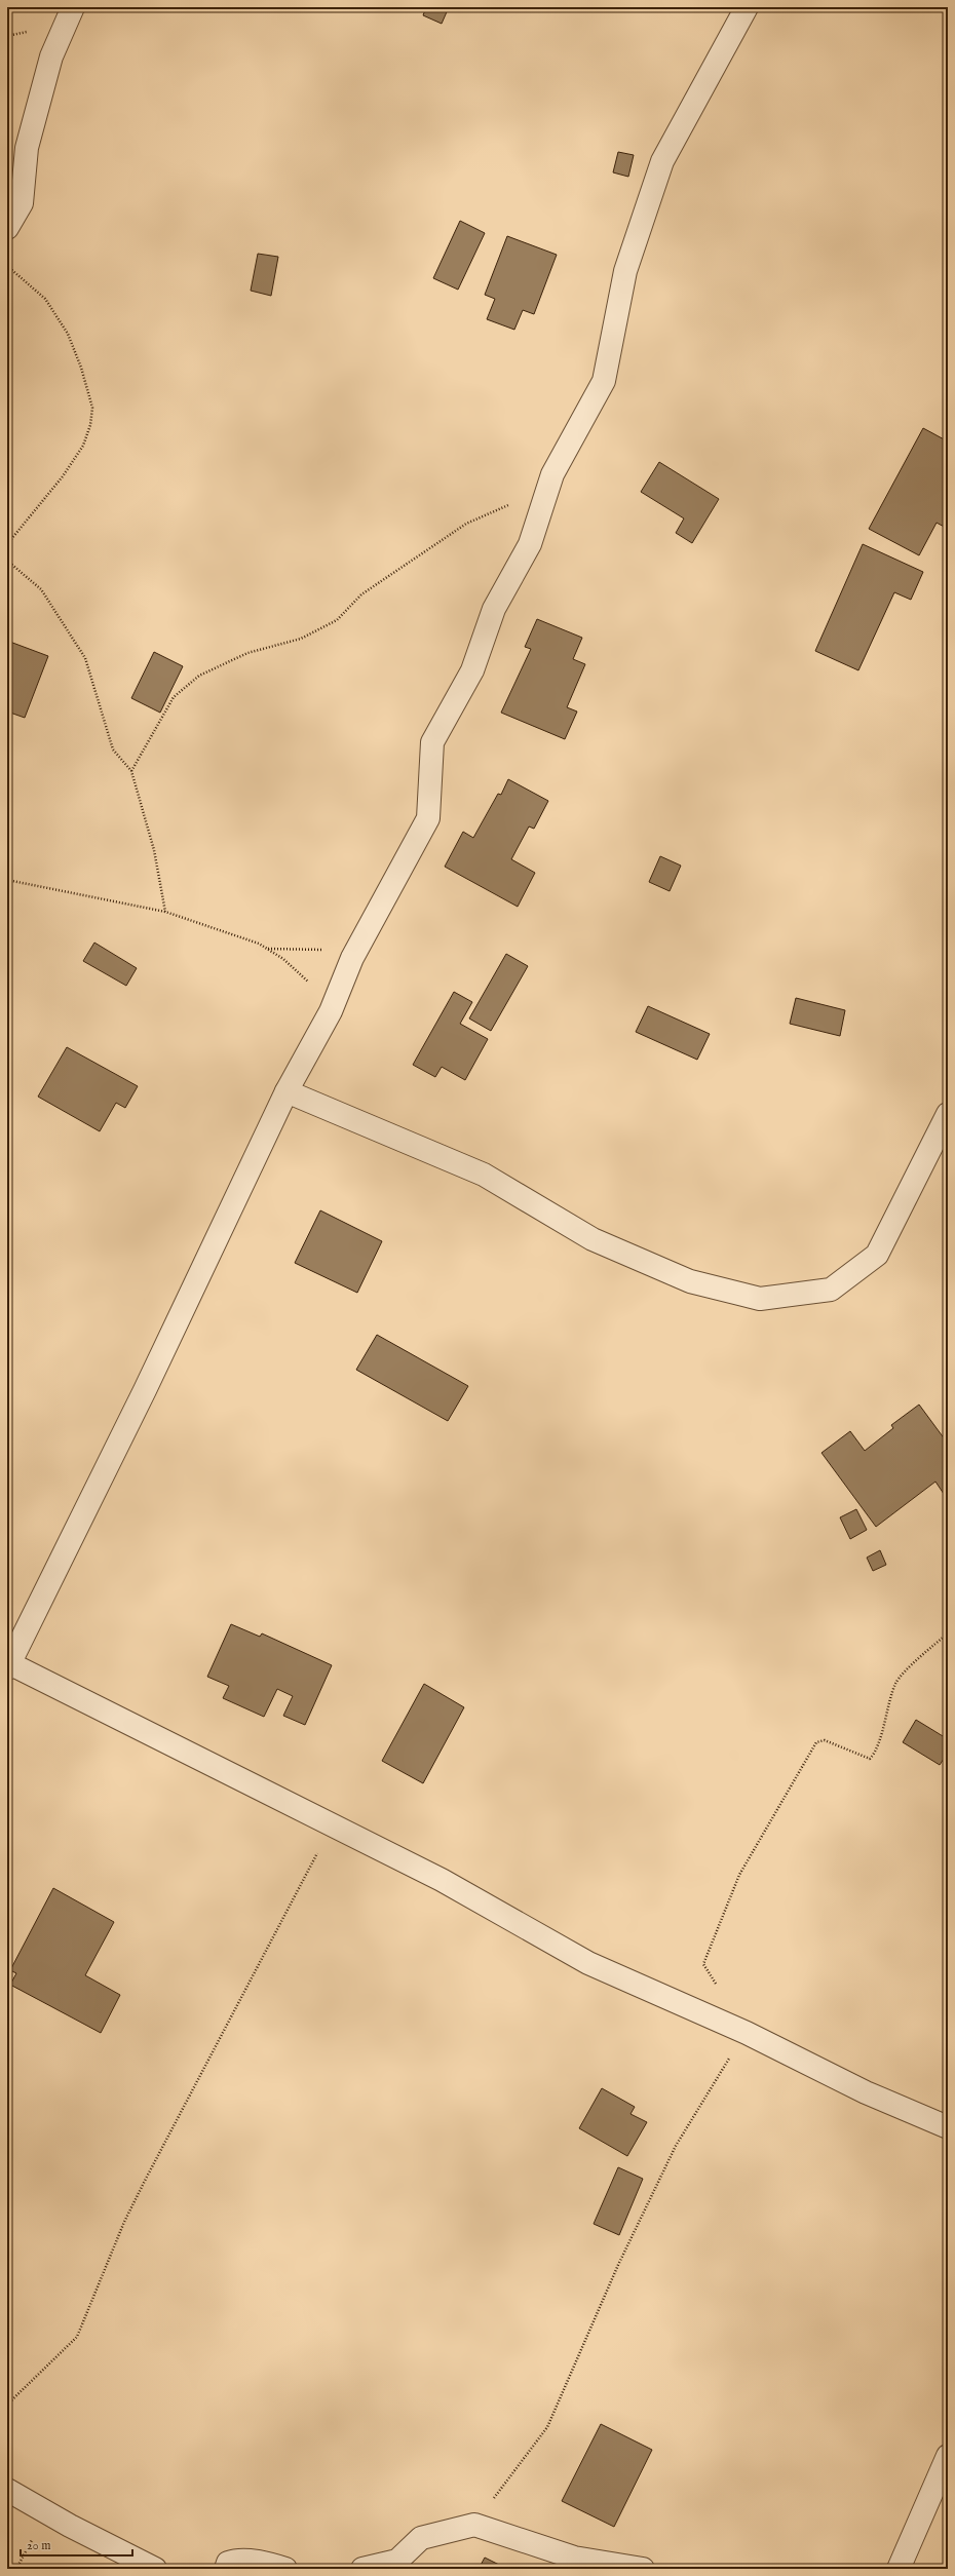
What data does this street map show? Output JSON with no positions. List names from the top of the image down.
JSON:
{
  "scale_bar": "20 m"
}
